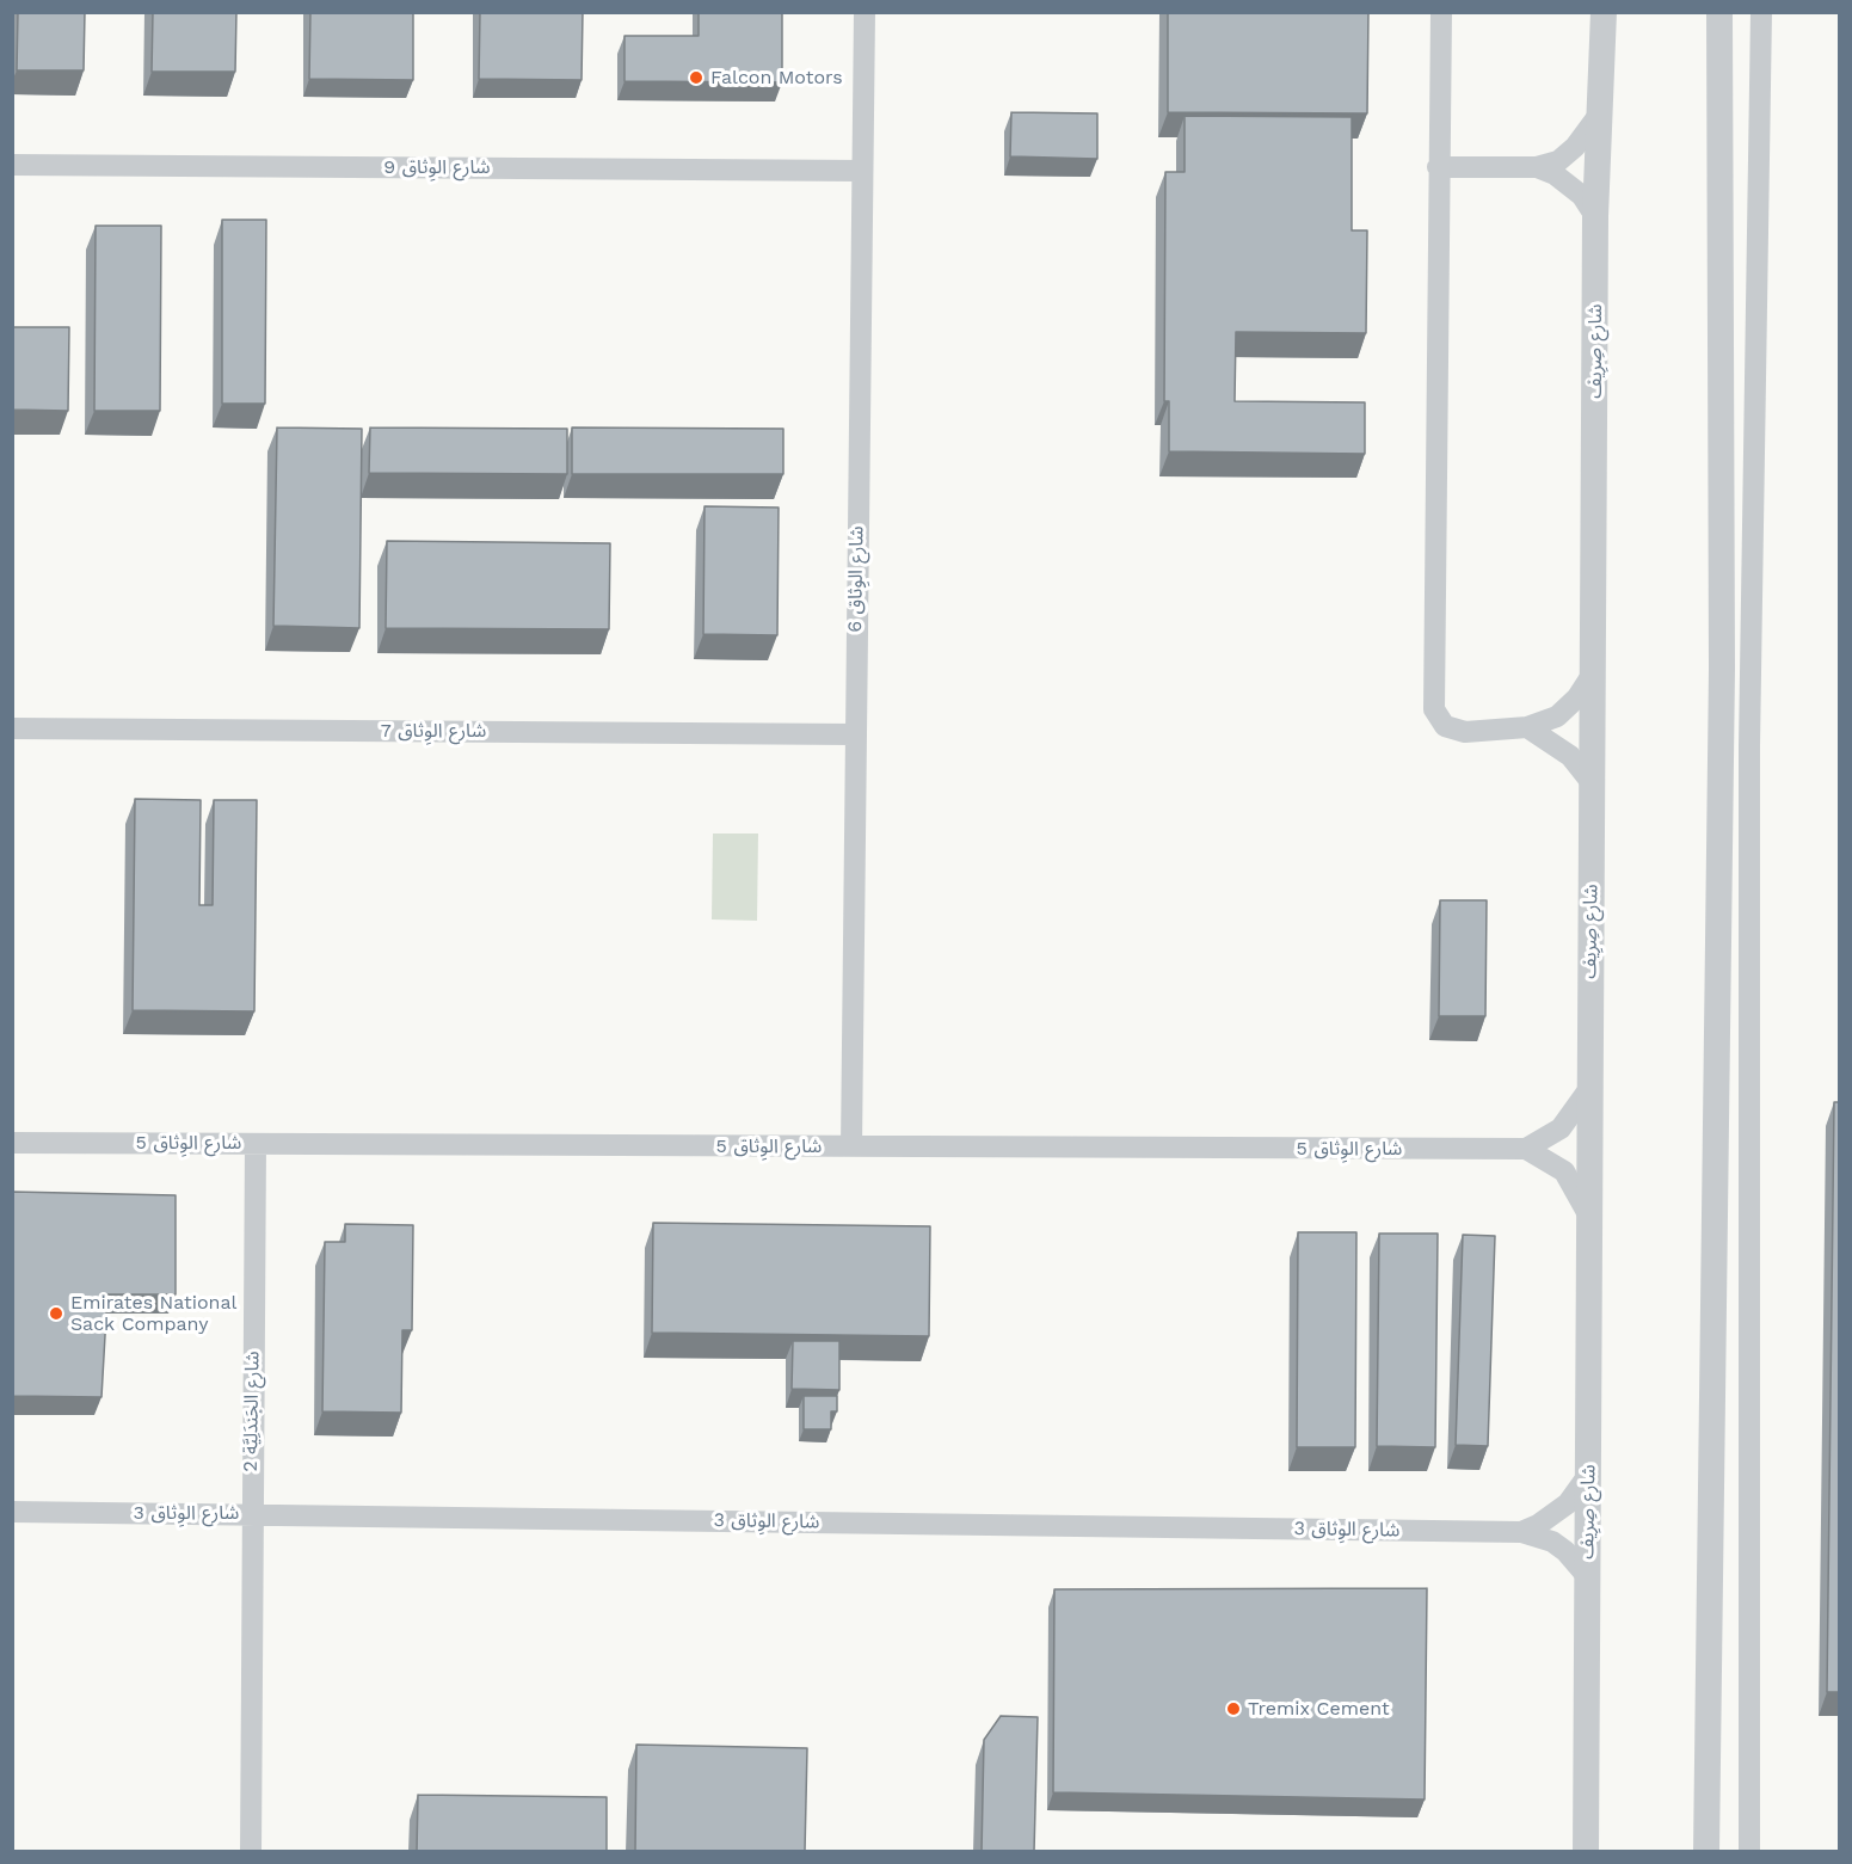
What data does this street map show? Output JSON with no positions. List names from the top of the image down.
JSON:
{
  "streets": {
    "street": [
      "شارع الوِثاق 9",
      "شارع صِرِيف",
      "شارع الوِثاق 6",
      "شارع الوِثاق 7",
      "شارع الوِثاق 5",
      "شارع الجَندَلِيَّة 2",
      "شارع الوِثاق 3"
    ]
  },
  "crossings": [
    ["شارع الوِثاق 9", "شارع الوِثاق 6"],
    ["شارع صِرِيف", "شارع الوِثاق 3"],
    ["شارع الوِثاق 6", "شارع الوِثاق 7"],
    ["شارع الوِثاق 6", "شارع الوِثاق 5"],
    ["شارع الوِثاق 5", "شارع الجَندَلِيَّة 2"],
    ["شارع الجَندَلِيَّة 2", "شارع الوِثاق 3"]
  ],
  "places": ["Falcon Motors", "Emirates National Sack Company", "Tremix Cement"]
}
